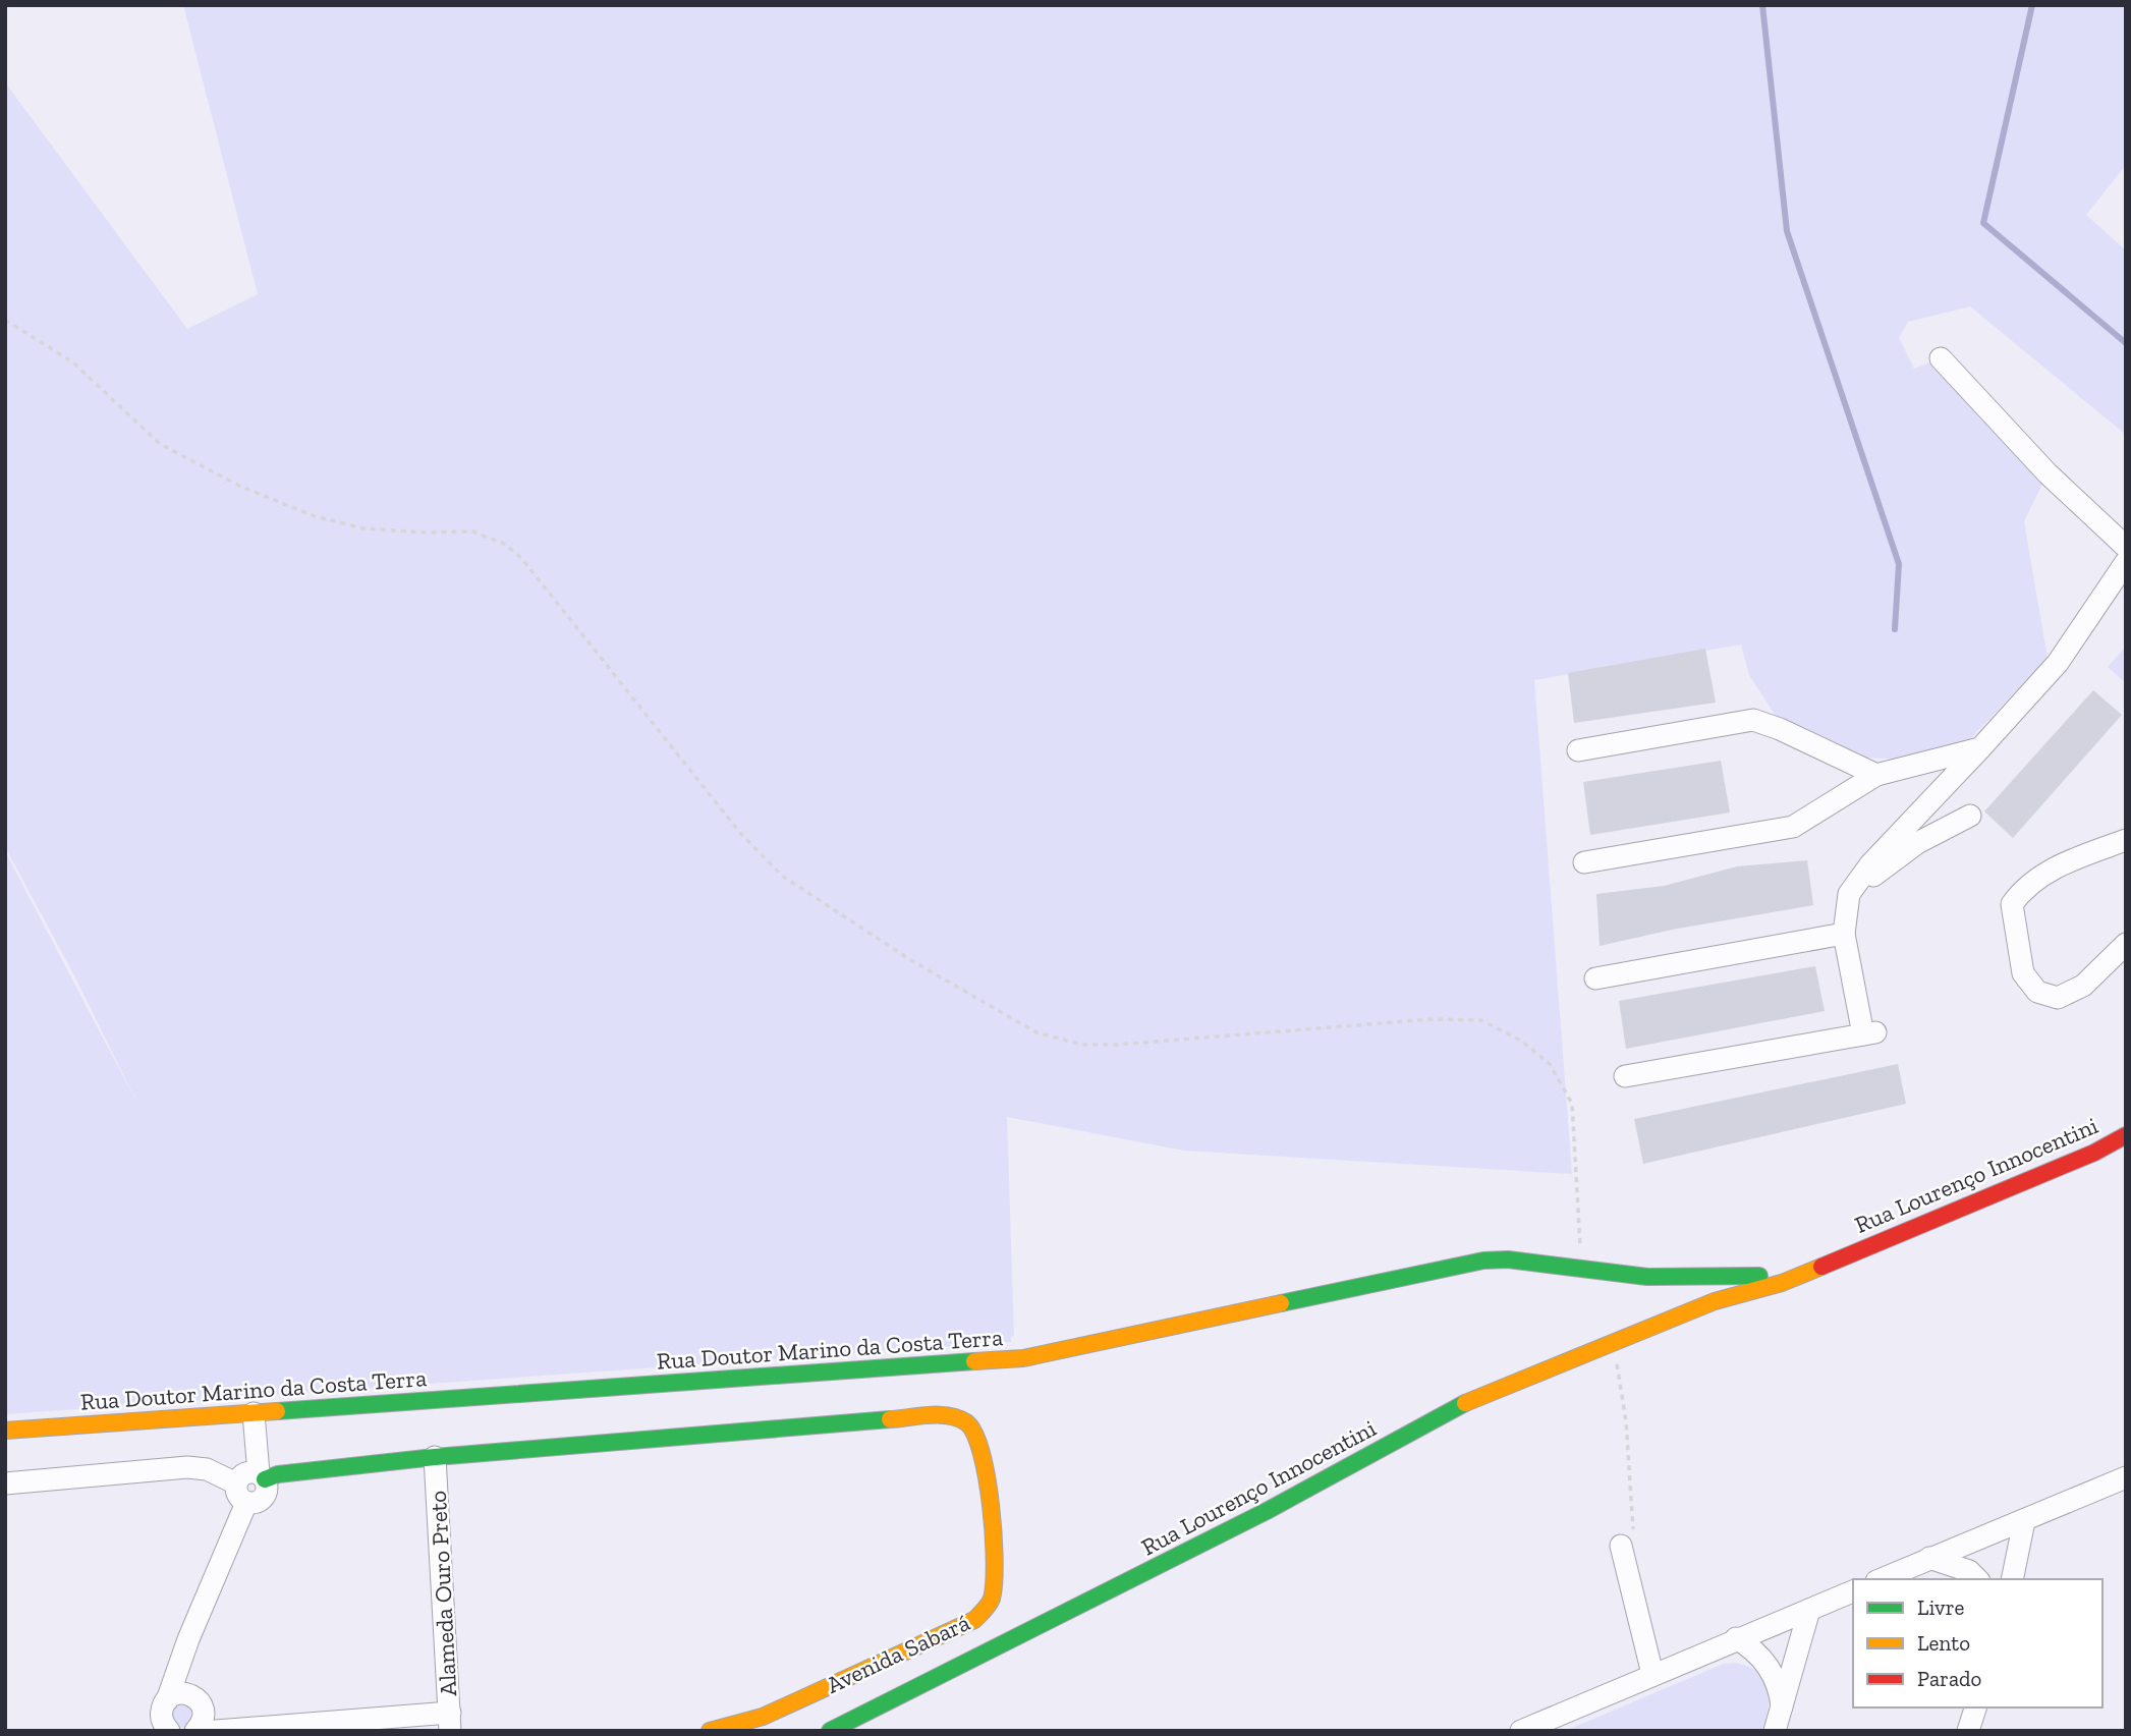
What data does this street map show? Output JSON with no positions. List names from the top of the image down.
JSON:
{
  "streets": {
    "main road": ["Rua Lourenço Innocentini", "Rua Doutor Marino da Costa Terra", "Avenida Sabará"],
    "street": ["Alameda Ouro Preto"]
  },
  "crossings": [
    ["Rua Lourenço Innocentini", "Rua Doutor Marino da Costa Terra"],
    ["Alameda Ouro Preto", "Avenida Sabará"]
  ],
  "legend": ["Livre", "Lento", "Parado"]
}
